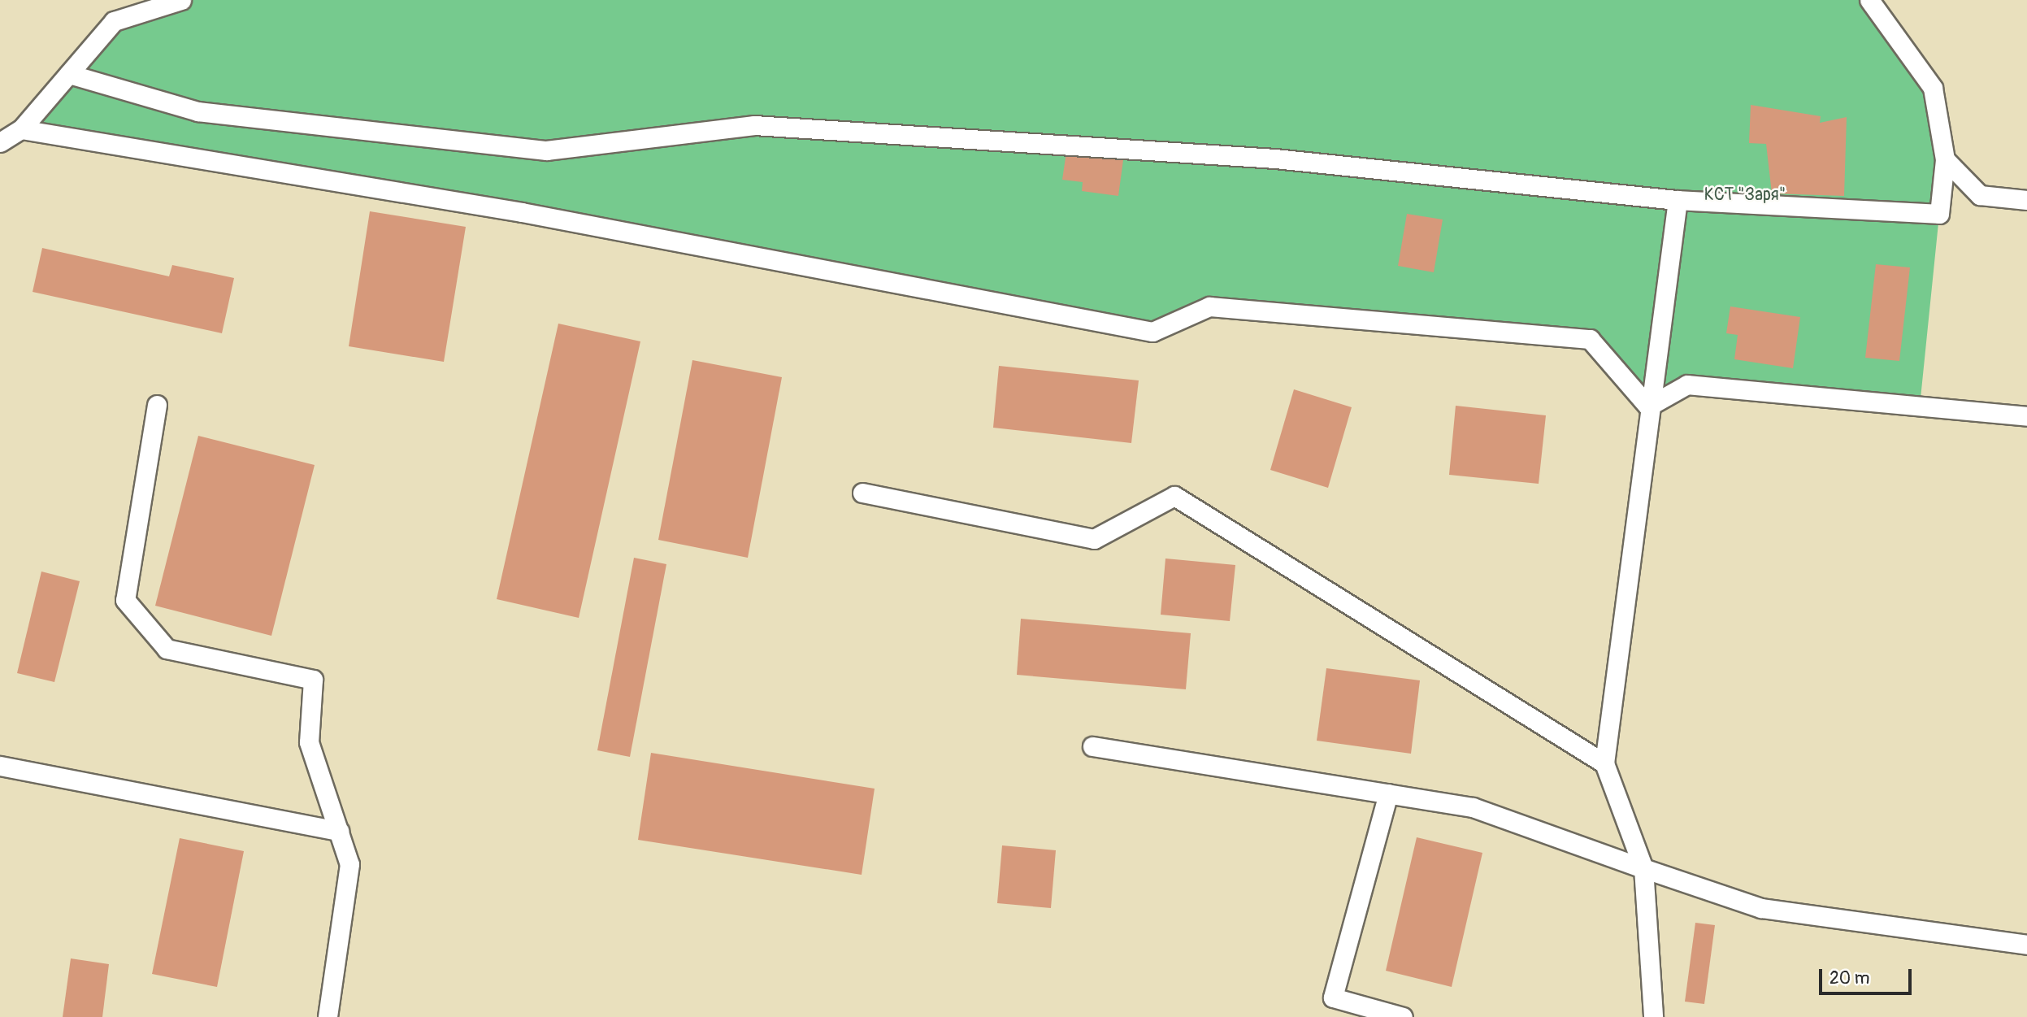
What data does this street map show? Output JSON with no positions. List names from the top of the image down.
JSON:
{
  "parks": ["КСТ \"Заря\""],
  "scale_bar": "20 m"
}
